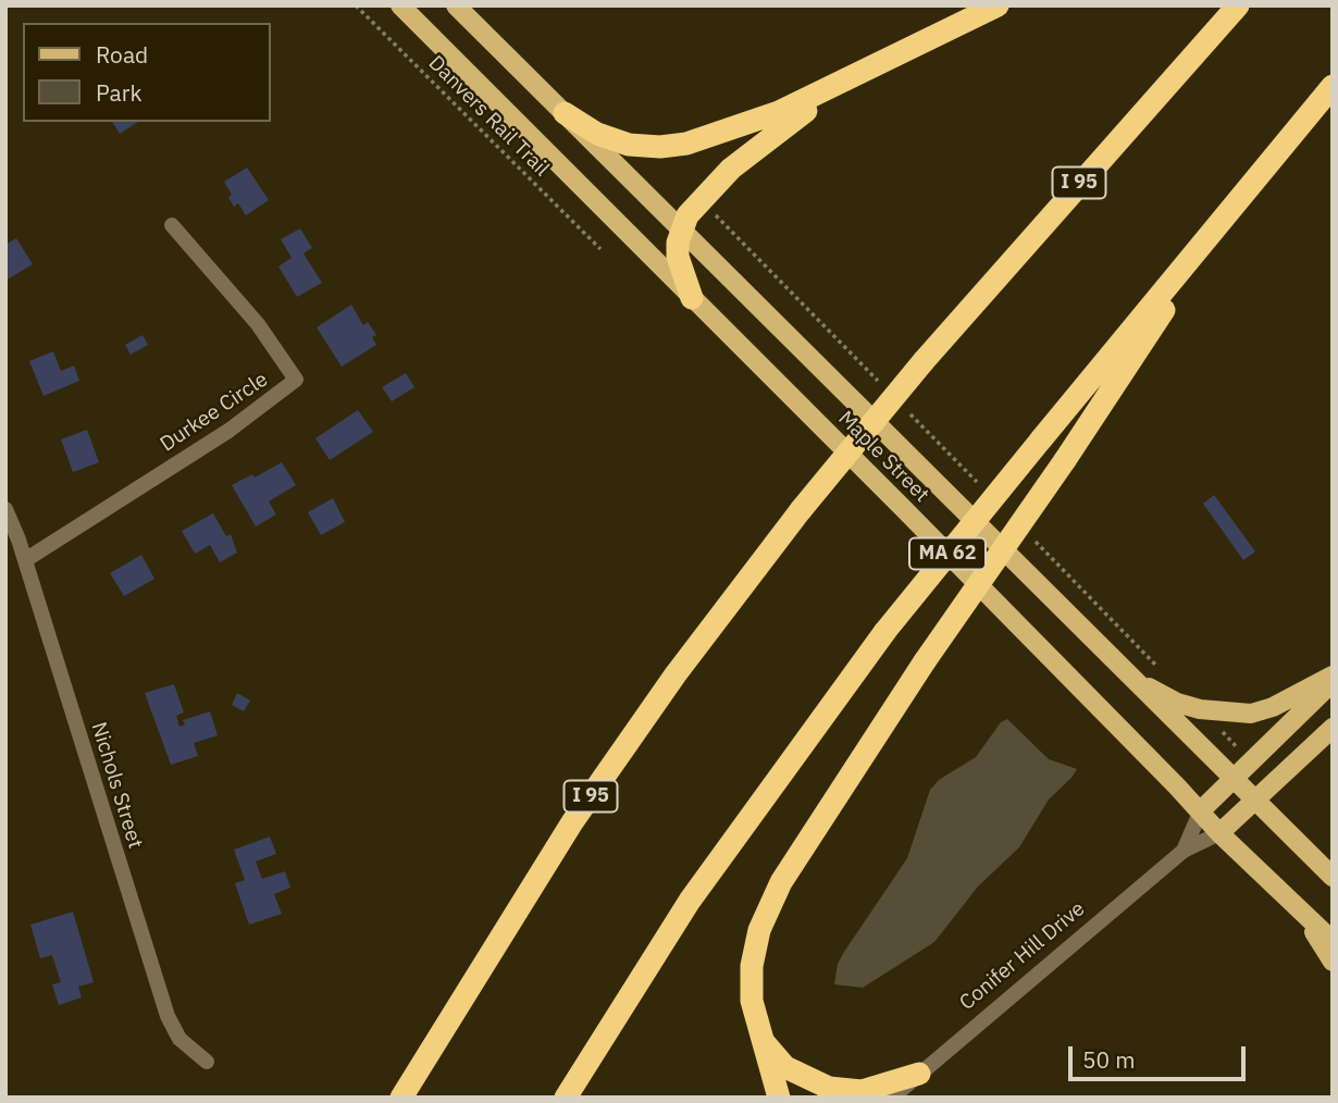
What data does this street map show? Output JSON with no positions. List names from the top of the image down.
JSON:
{
  "streets": {
    "highway": ["I 95"],
    "main road": ["Maple Street", "MA 62"],
    "street": ["Durkee Circle", "Nichols Street", "Conifer Hill Drive"],
    "path": ["Danvers Rail Trail"]
  },
  "crossings": [
    ["Durkee Circle", "Nichols Street"]
  ],
  "legend": ["Road", "Park"],
  "scale_bar": "50 m"
}
